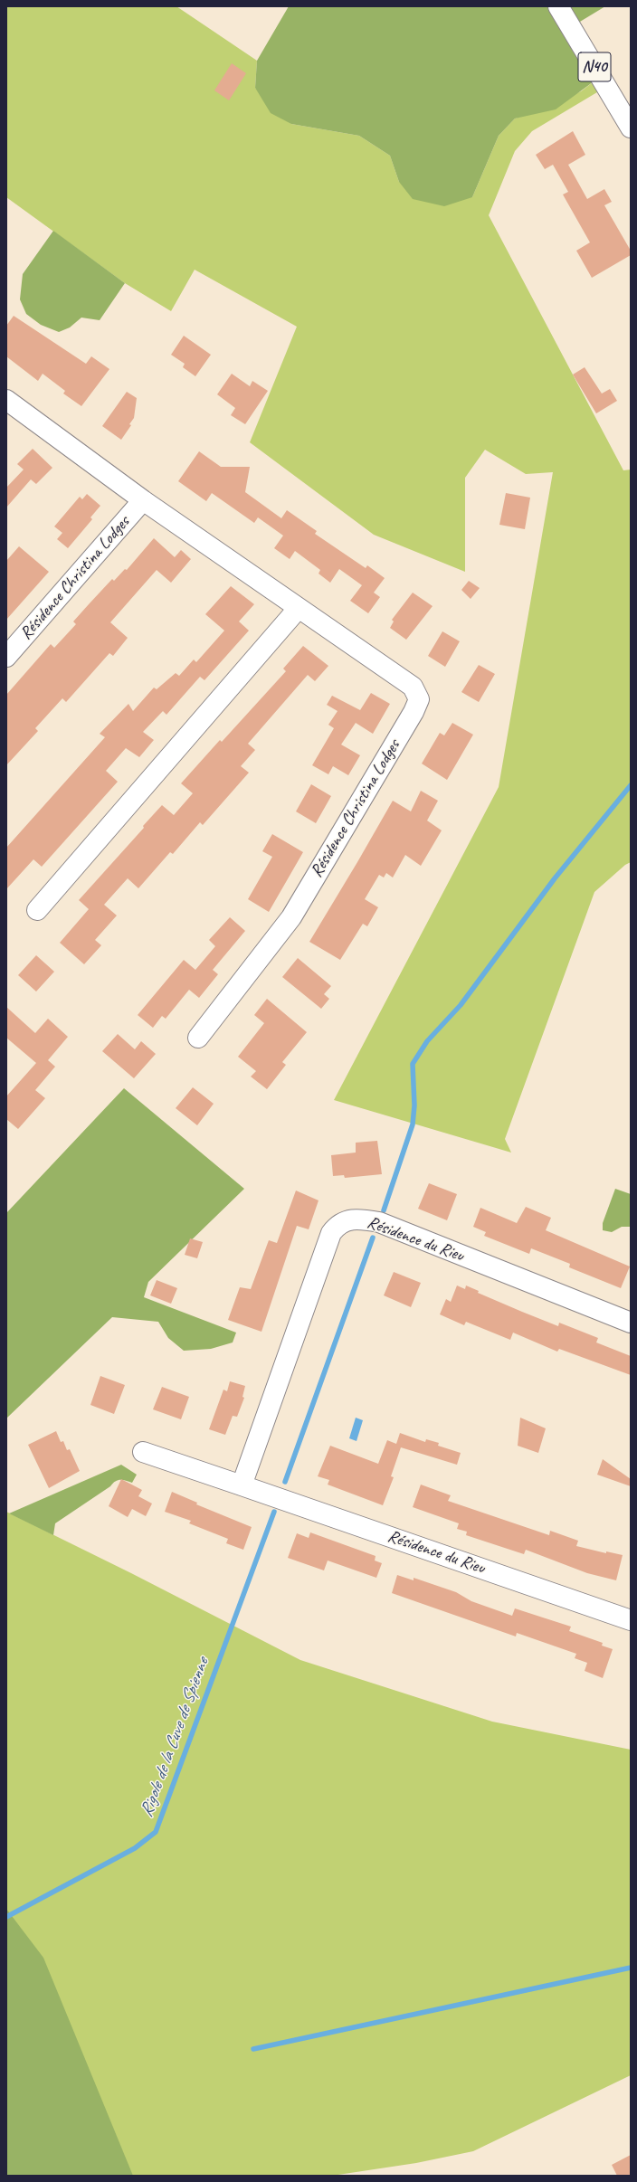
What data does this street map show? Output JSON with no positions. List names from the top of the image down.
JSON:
{
  "streets": {
    "street": ["N40", "Résidence Christina Lodges", "Résidence du Rieu"]
  },
  "water": ["Rigole de la Cuve de Spienne"]
}
